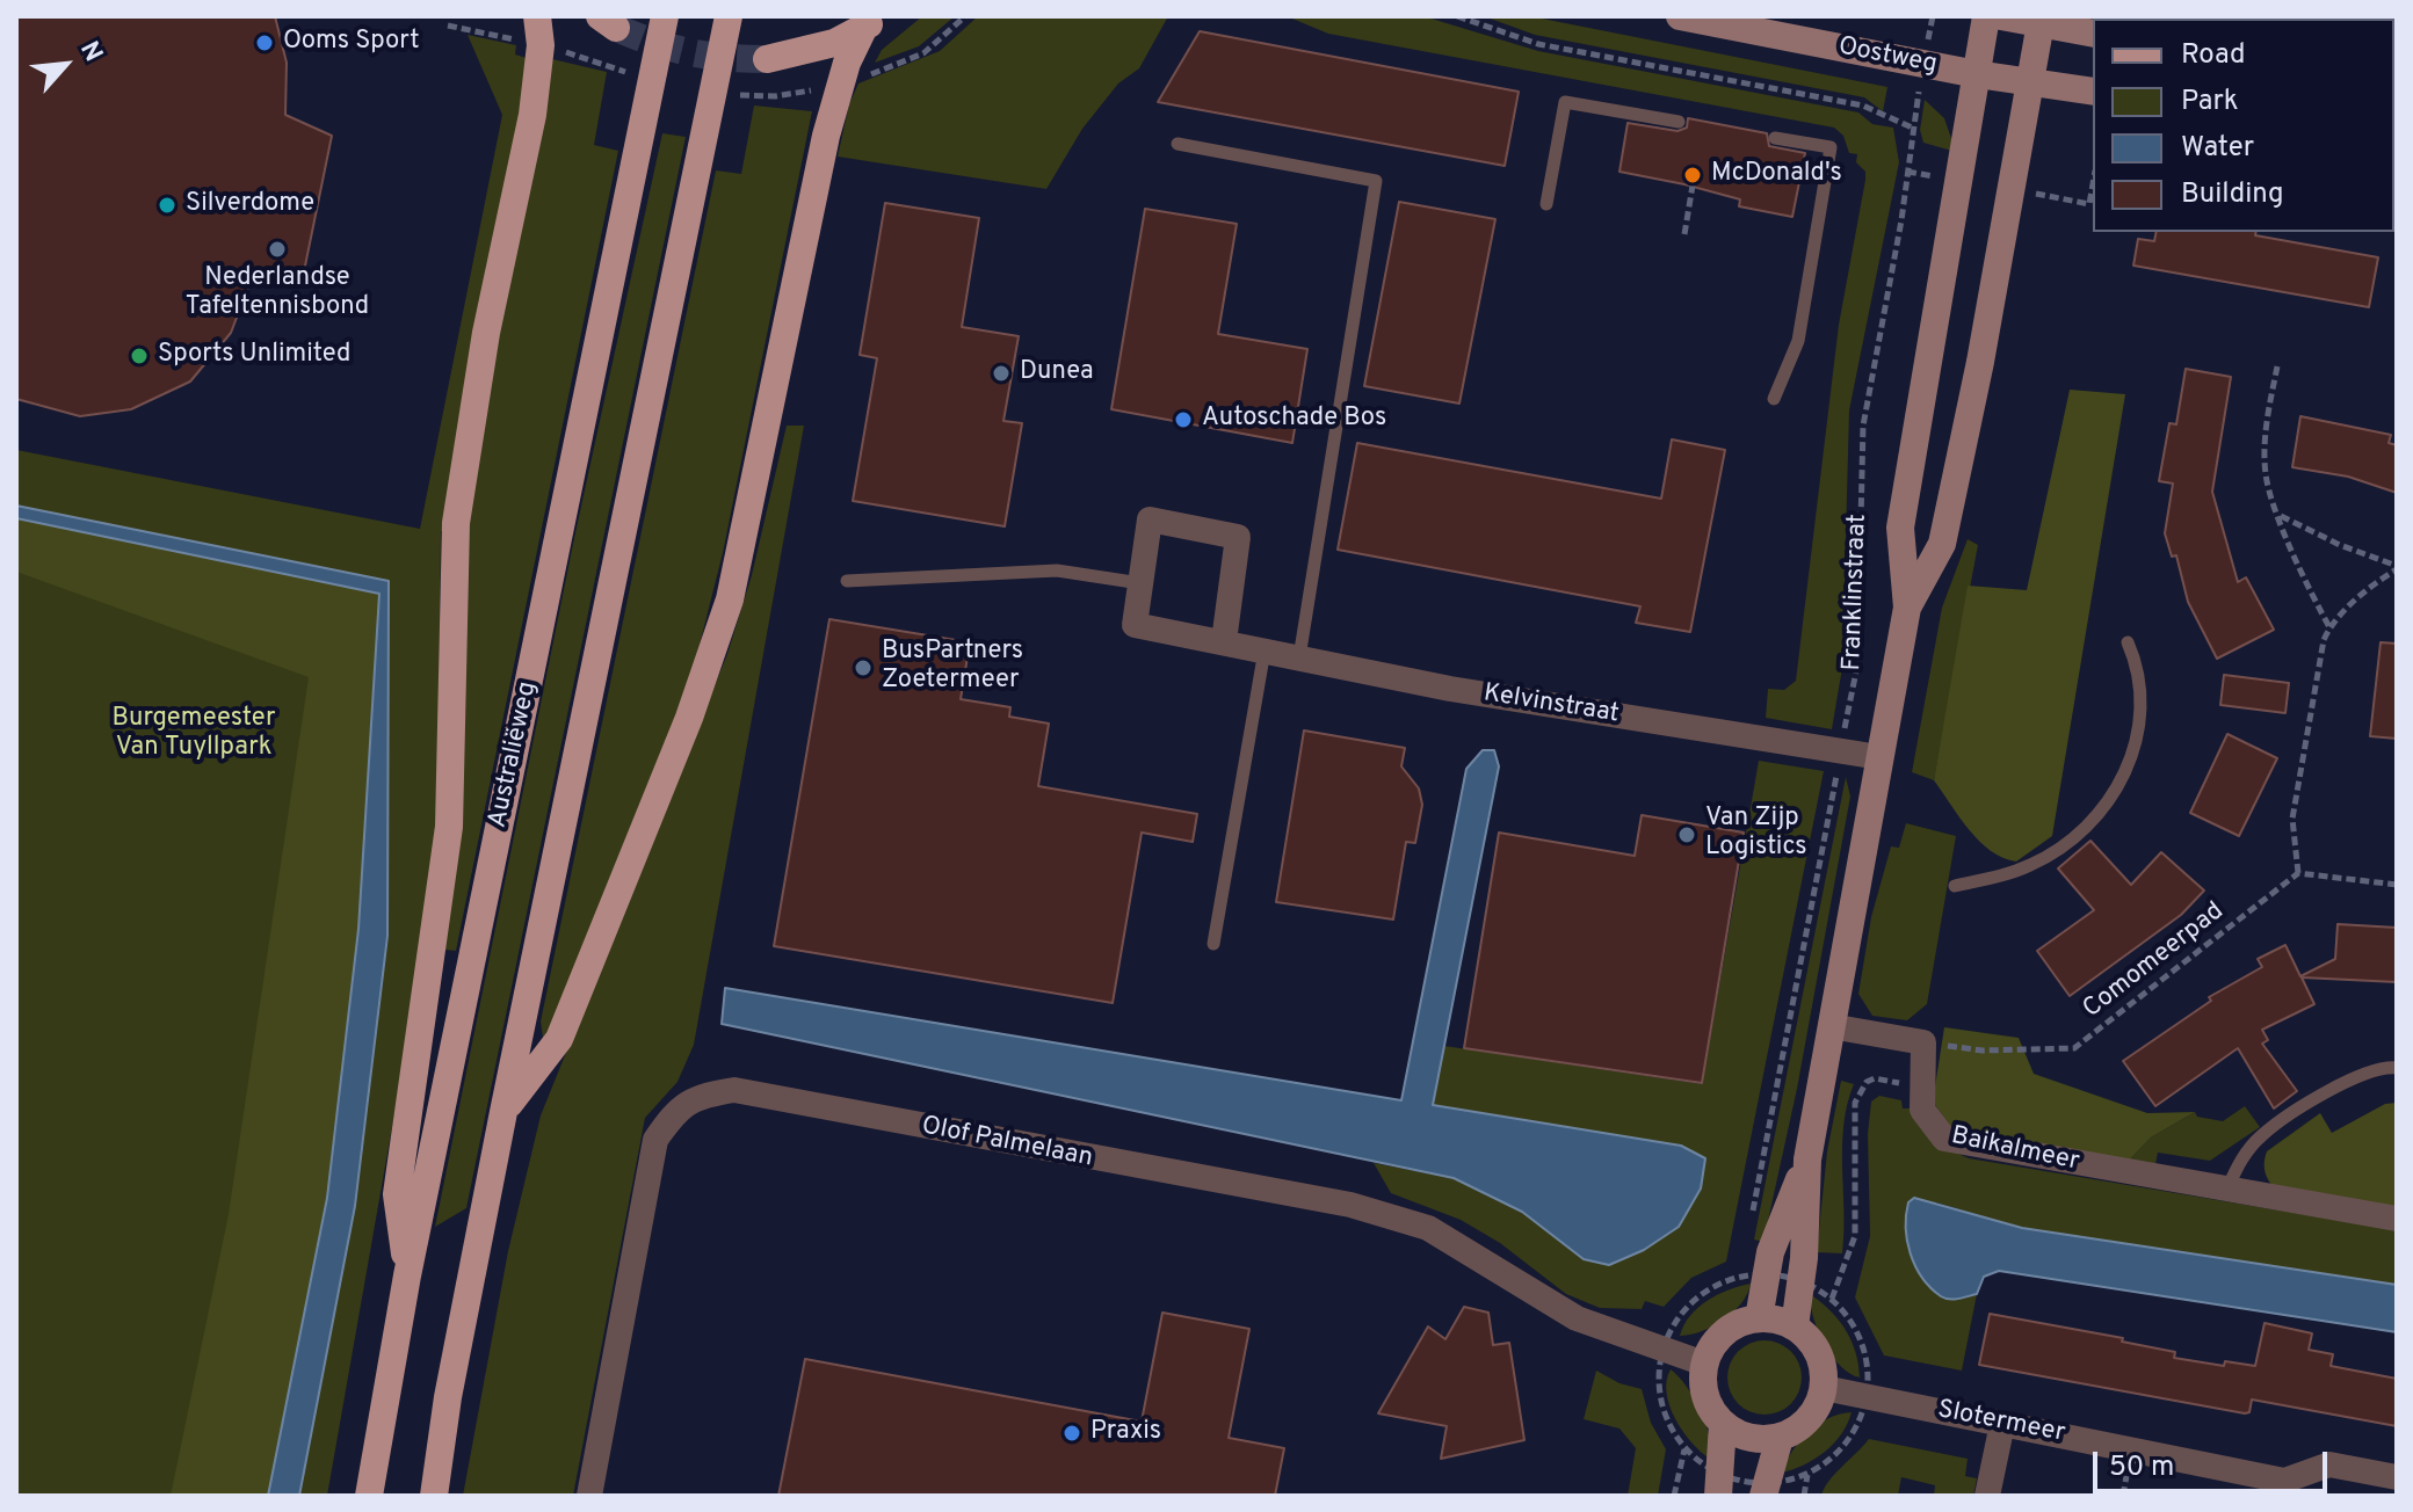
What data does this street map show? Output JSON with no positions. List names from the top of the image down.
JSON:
{
  "streets": {
    "main road": ["Australiëweg"],
    "street": [
      "Oostweg",
      "Franklinstraat",
      "Kelvinstraat",
      "Olof Palmelaan",
      "Baikalmeer",
      "Slotermeer"
    ],
    "path": ["Comomeerpad"]
  },
  "crossings": [
    ["Oostweg", "Franklinstraat"],
    ["Franklinstraat", "Kelvinstraat"],
    ["Franklinstraat", "Olof Palmelaan"],
    ["Franklinstraat", "Slotermeer"],
    ["Comomeerpad", "Baikalmeer"],
    ["Olof Palmelaan", "Slotermeer"]
  ],
  "parks": ["Burgemeester Van Tuyllpark"],
  "places": [
    "Ooms Sport",
    "McDonald's",
    "Silverdome",
    "Nederlandse Tafeltennisbond",
    "Sports Unlimited",
    "Dunea",
    "Autoschade Bos",
    "BusPartners Zoetermeer",
    "Van Zijp Logistics",
    "Praxis"
  ],
  "legend": [
    "Road",
    "Park",
    "Water",
    "Building"
  ],
  "scale_bar": "50 m",
  "north": "top right"
}
